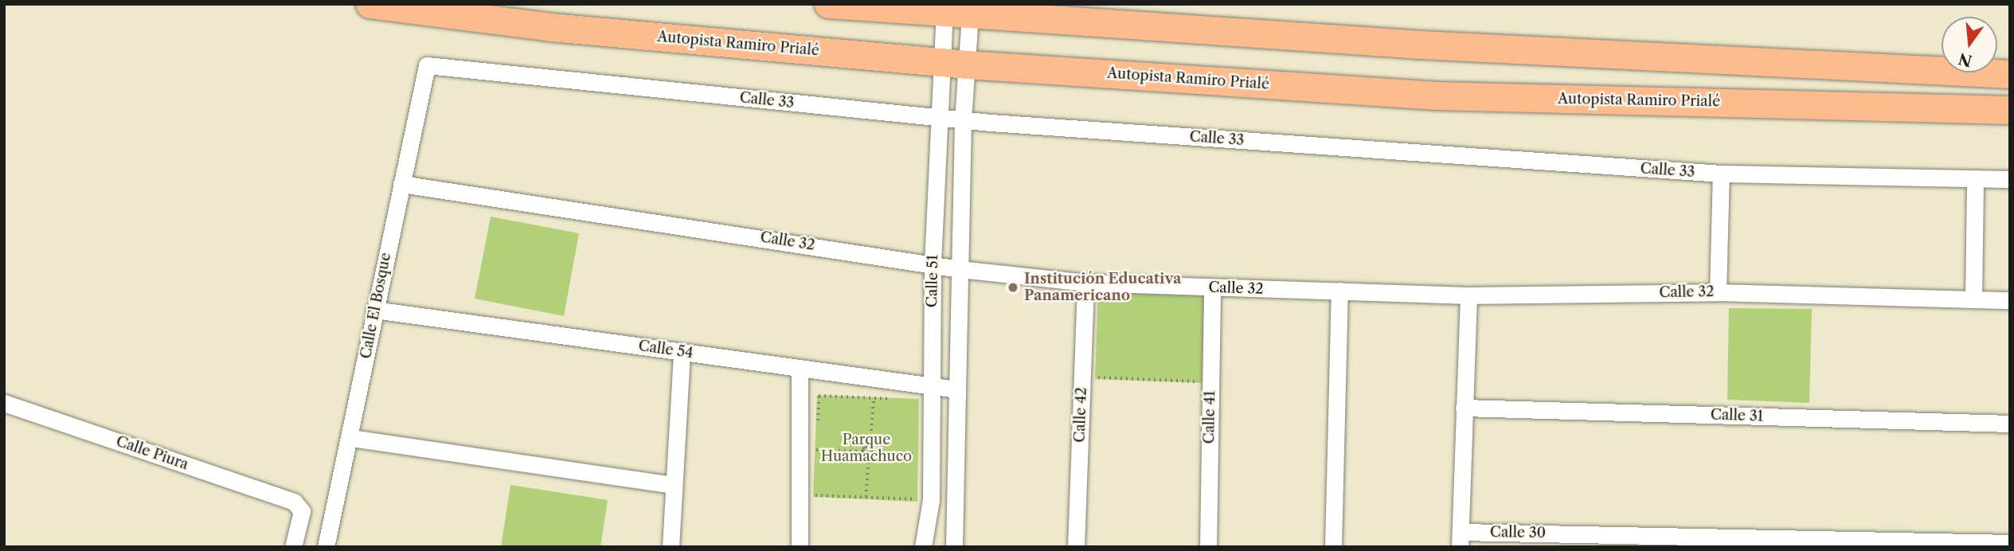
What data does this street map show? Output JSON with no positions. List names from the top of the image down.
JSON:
{
  "streets": {
    "highway": ["Autopista Ramiro Prialé"],
    "street": [
      "Calle 33",
      "Calle 32",
      "Calle 51",
      "Calle El Bosque",
      "Calle 54",
      "Calle 42",
      "Calle 31",
      "Calle 41",
      "Calle Piura",
      "Calle 30"
    ]
  },
  "crossings": [
    ["Autopista Ramiro Prialé", "Calle 51"],
    ["Calle 33", "Calle 51"],
    ["Calle 33", "Calle El Bosque"],
    ["Calle 32", "Calle 51"],
    ["Calle 32", "Calle El Bosque"],
    ["Calle 32", "Calle 42"],
    ["Calle 32", "Calle 41"],
    ["Calle 51", "Calle 54"],
    ["Calle El Bosque", "Calle 54"]
  ],
  "parks": ["Parque Huamachuco"],
  "places": ["Institución Educativa Panamericano"],
  "north": "bottom"
}
